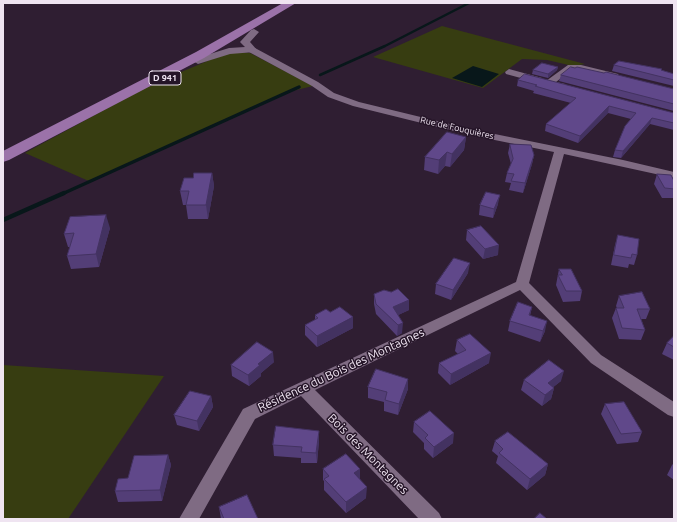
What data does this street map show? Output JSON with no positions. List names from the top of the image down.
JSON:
{
  "streets": {
    "main road": ["D 941"],
    "street": ["Rue de Fouquières", "Résidence du Bois des Montagnes", "Bois des Montagnes"]
  },
  "crossings": [
    ["Résidence du Bois des Montagnes", "Bois des Montagnes"]
  ]
}
